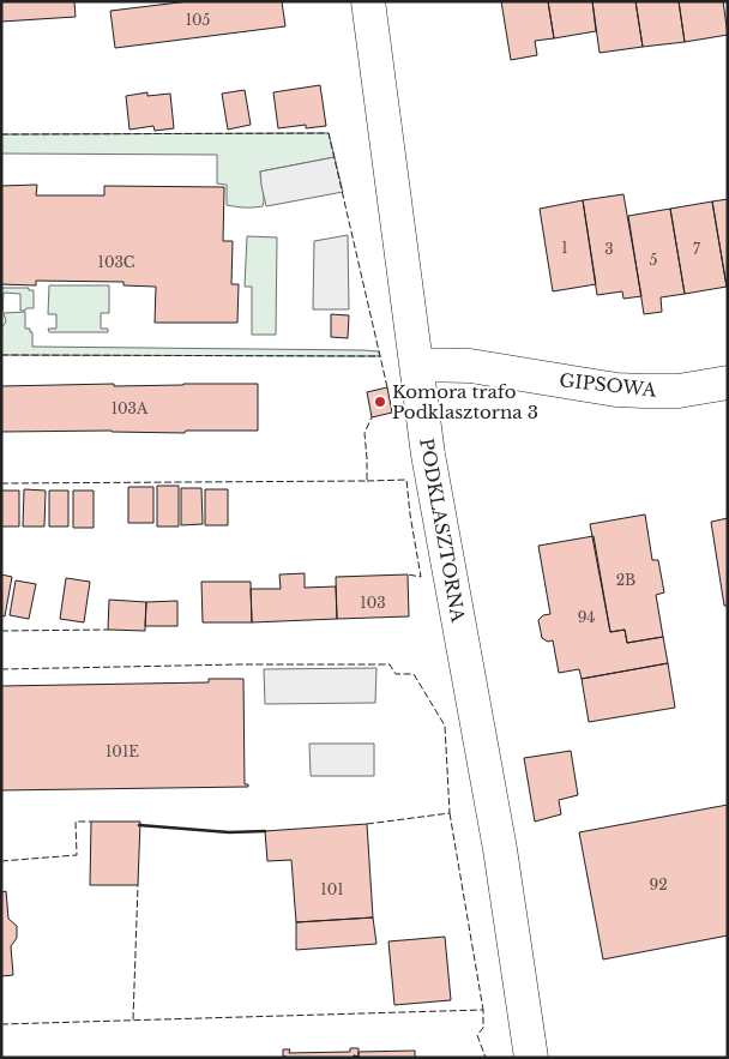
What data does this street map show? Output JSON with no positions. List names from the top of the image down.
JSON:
{
  "streets": {
    "street": ["GIPSOWA", "PODKLASZTORNA"]
  },
  "crossings": [
    ["GIPSOWA", "PODKLASZTORNA"]
  ],
  "places": ["Komora trafo Podklasztorna 3"],
  "house_numbers": [
    "105",
    "1",
    "3",
    "7",
    "5",
    "103C",
    "103A",
    "2B",
    "103",
    "94",
    "101E",
    "92",
    "101"
  ]
}
